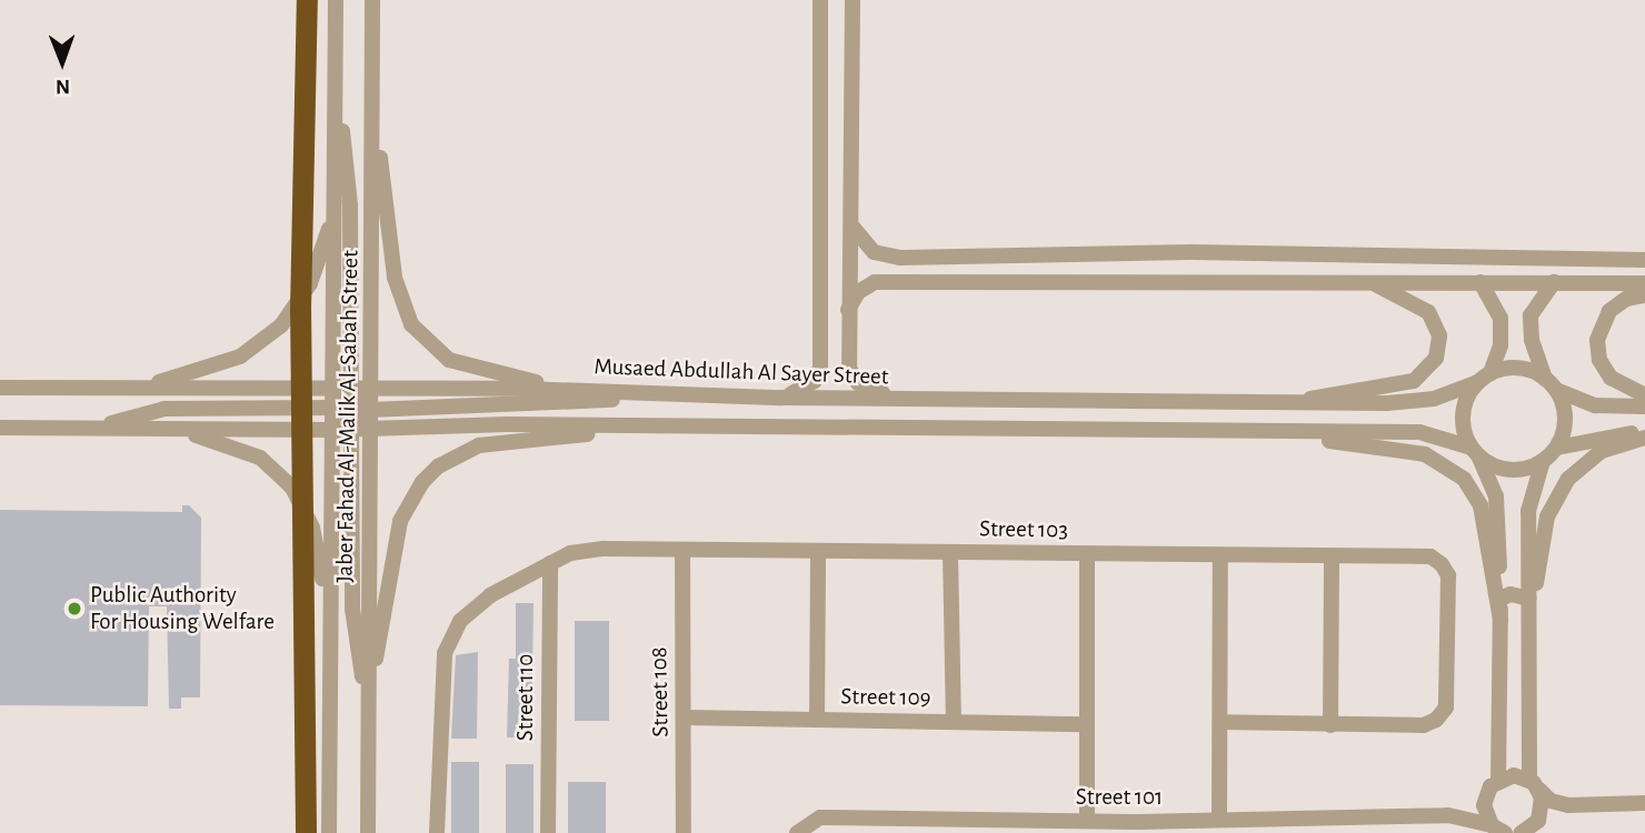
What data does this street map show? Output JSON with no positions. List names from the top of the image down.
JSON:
{
  "streets": {
    "street": [
      "Musaed Abdullah Al Sayer Street",
      "Jaber Fahad Al-Malik Al-Sabah Street",
      "Street 103",
      "Street 108",
      "Street 110",
      "Street 109",
      "Street 101"
    ]
  },
  "crossings": [
    ["Musaed Abdullah Al Sayer Street", "Jaber Fahad Al-Malik Al-Sabah Street"],
    ["Street 103", "Street 108"],
    ["Street 103", "Street 110"],
    ["Street 108", "Street 109"]
  ],
  "places": ["Public Authority For Housing Welfare"],
  "north": "bottom"
}
